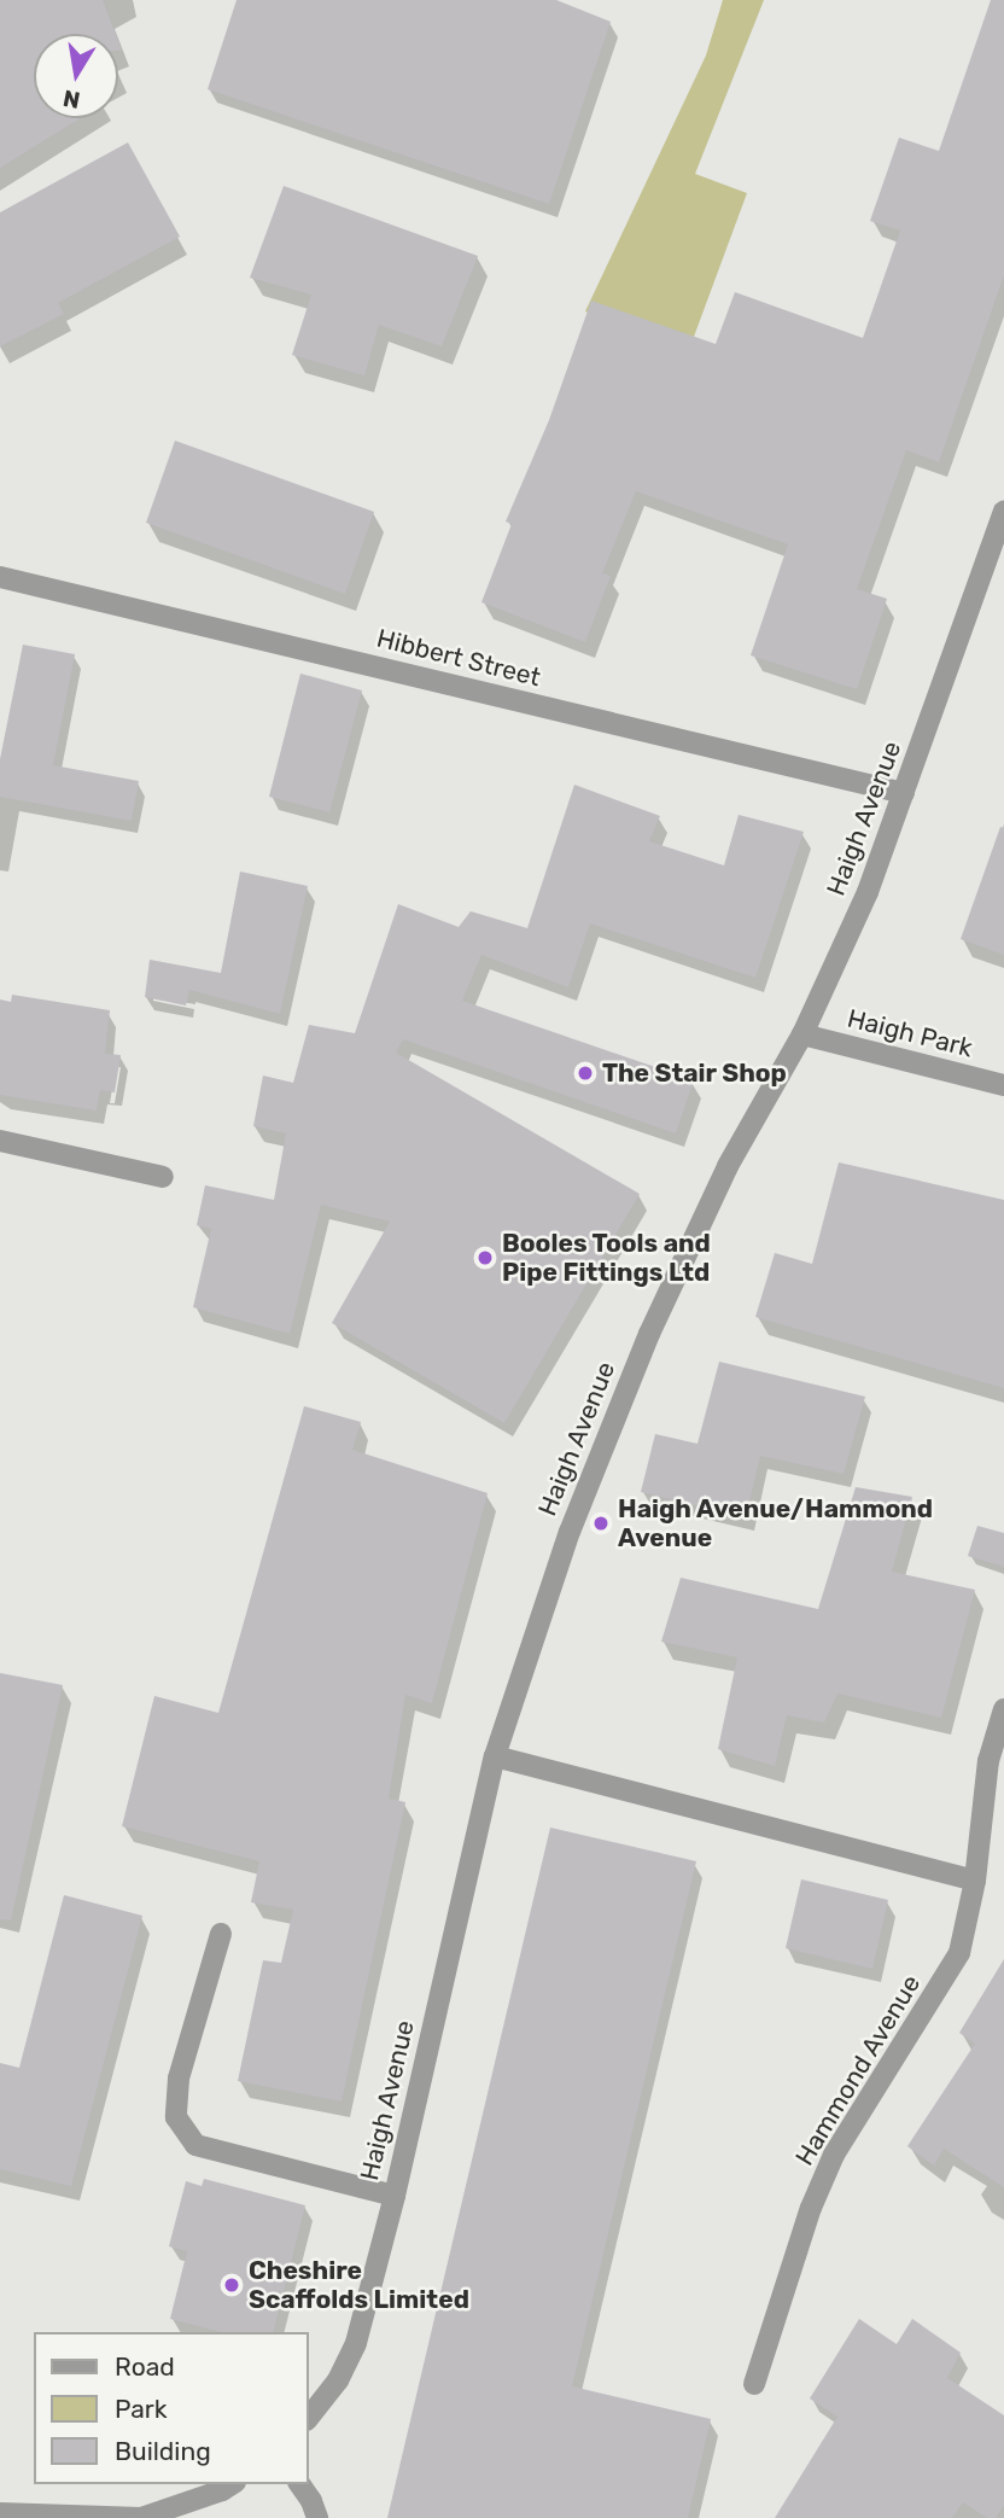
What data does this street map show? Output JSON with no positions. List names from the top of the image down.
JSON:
{
  "streets": {
    "street": [
      "Hibbert Street",
      "Haigh Avenue",
      "Haigh Park",
      "Hammond Avenue"
    ]
  },
  "crossings": [
    ["Hibbert Street", "Haigh Avenue"],
    ["Haigh Avenue", "Haigh Park"]
  ],
  "places": [
    "The Stair Shop",
    "Booles Tools and Pipe Fittings Ltd",
    "Haigh Avenue/Hammond Avenue",
    "Cheshire Scaffolds Limited"
  ],
  "legend": ["Road", "Park", "Building"],
  "north": "bottom"
}
